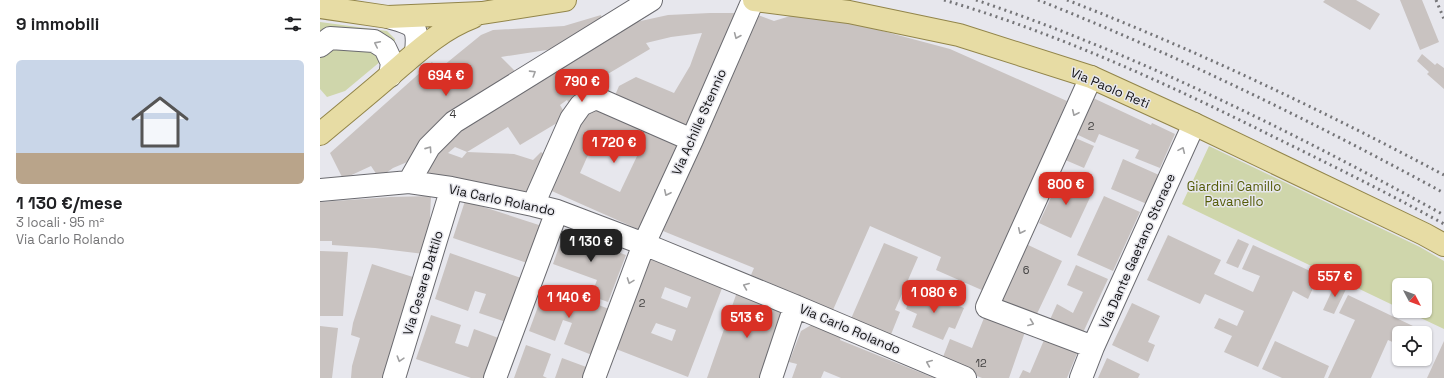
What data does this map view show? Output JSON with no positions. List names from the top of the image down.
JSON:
{
  "streets": {
    "main road": ["Via Paolo Reti"],
    "street": [
      "Via Achille Stennio",
      "Via Carlo Rolando",
      "Via Dante Gaetano Storace",
      "Via Cesare Dattilo"
    ]
  },
  "crossings": [
    ["Via Paolo Reti", "Via Achille Stennio"],
    ["Via Paolo Reti", "Via Dante Gaetano Storace"],
    ["Via Achille Stennio", "Via Carlo Rolando"],
    ["Via Carlo Rolando", "Via Cesare Dattilo"]
  ],
  "one_way": ["Via Carlo Rolando", "Via Dante Gaetano Storace"],
  "parks": ["Giardini Camillo Pavanello"],
  "house_numbers": [
    "4",
    "2",
    "6",
    "2",
    "12"
  ],
  "north": "bottom right",
  "page": {
    "heading": "9 immobili",
    "list": [
      {
        "name": "1 130 €/mese",
        "note": "3 locali · 95 m² · Via Carlo Rolando"
      }
    ],
    "price": [
      "694 €",
      "790 €",
      "1 720 €",
      "800 €",
      "1 130 €",
      "557 €",
      "1 080 €",
      "1 140 €",
      "513 €"
    ]
  }
}
